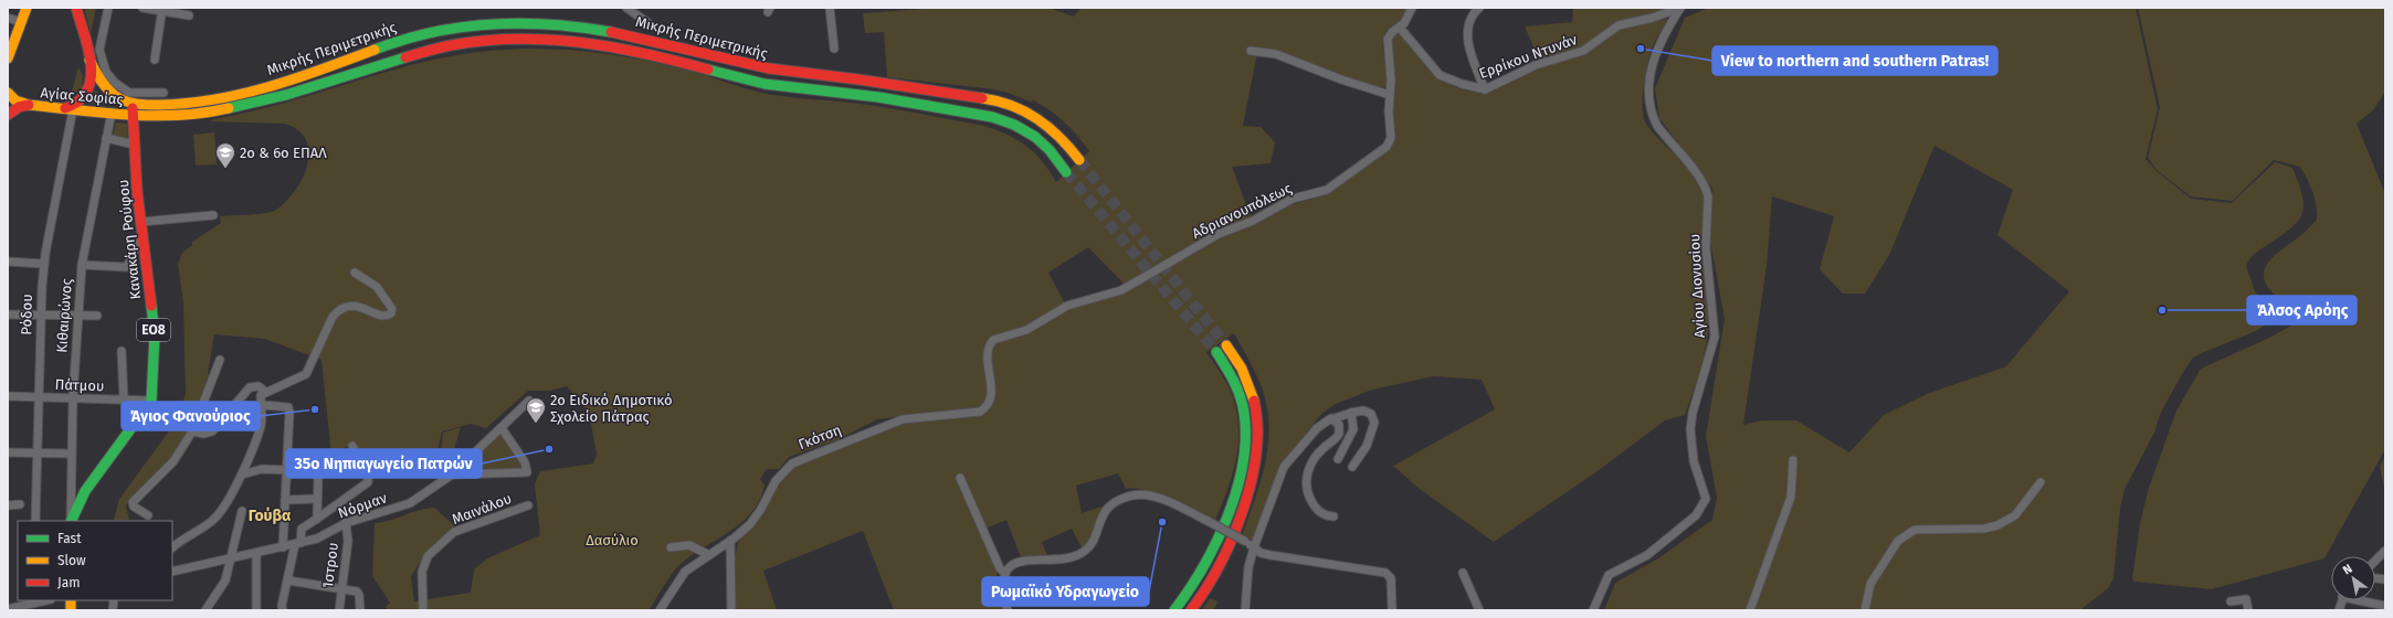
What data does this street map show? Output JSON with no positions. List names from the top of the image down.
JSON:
{
  "streets": {
    "main road": [
      "Μικρής Περιμετρικής",
      "Αγίας Σοφίας",
      "Κανακάρη Ρούφου",
      "ΕΟ8"
    ],
    "street": [
      "Ερρίκου Ντυνάν",
      "Αδριανουπόλεως",
      "Αγίου Διονυσίου",
      "Ρόδου",
      "Κιθαιρώνος",
      "Πάτμου",
      "Γκότση",
      "Νόρμαν",
      "Μαινάλου",
      "Ίστρου"
    ]
  },
  "crossings": [
    ["Μικρής Περιμετρικής", "Αγίας Σοφίας"],
    ["Μικρής Περιμετρικής", "Κανακάρη Ρούφου"],
    ["Ερρίκου Ντυνάν", "Αδριανουπόλεως"],
    ["Ερρίκου Ντυνάν", "Αγίου Διονυσίου"],
    ["Αγίας Σοφίας", "Κανακάρη Ρούφου"],
    ["Αγίας Σοφίας", "Ρόδου"],
    ["Αγίας Σοφίας", "Κιθαιρώνος"],
    ["Αδριανουπόλεως", "Γκότση"],
    ["Κανακάρη Ρούφου", "Πάτμου"],
    ["Ρόδου", "Πάτμου"],
    ["Κιθαιρώνος", "Πάτμου"],
    ["Νόρμαν", "Ίστρου"]
  ],
  "districts": ["Γούβα"],
  "parks": ["Δασύλιο"],
  "places": {
    "other": [
      "View to northern and southern Patras!",
      "Άλσος Αρόης",
      "Άγιος Φανούριος",
      "35ο Νηπιαγωγείο Πατρών",
      "Ρωμαϊκό Υδραγωγείο"
    ],
    "school or university": ["2ο & 6ο ΕΠΑΛ", "2ο Ειδικό Δημοτικό Σχολείο Πάτρας"]
  },
  "legend": ["Fast", "Slow", "Jam"],
  "north": "top left"
}
